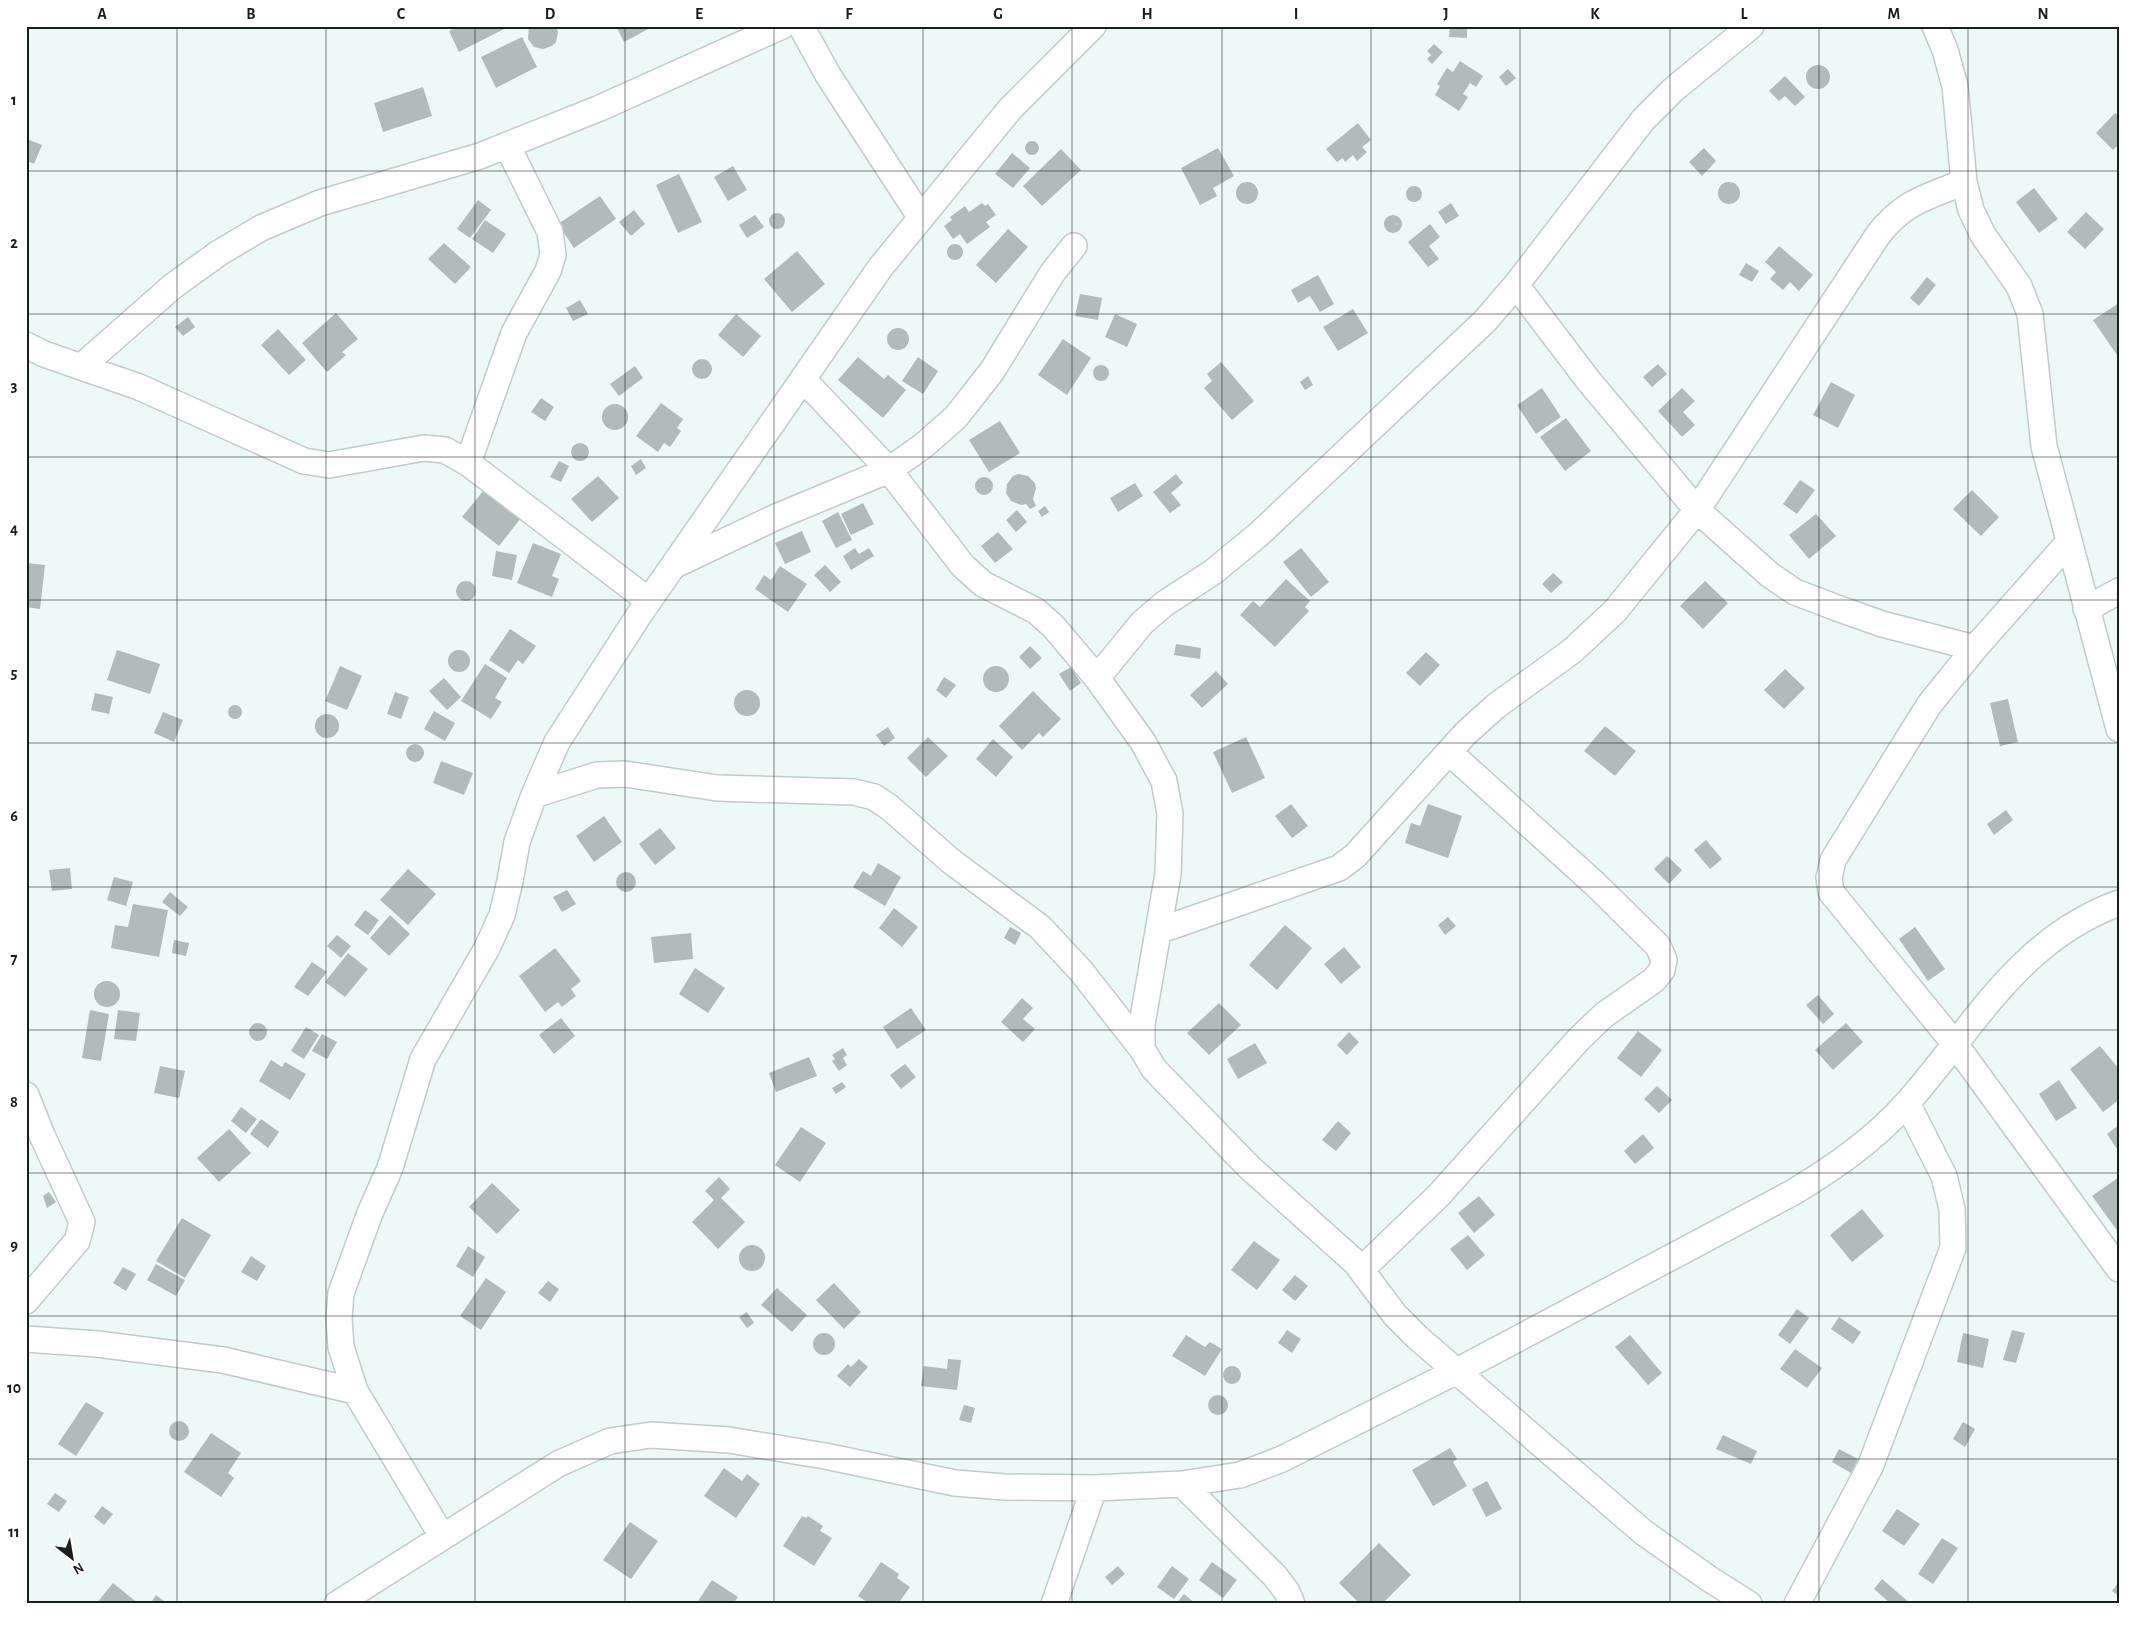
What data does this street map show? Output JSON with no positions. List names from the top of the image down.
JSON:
{
  "north": "bottom right",
  "grid": {
    "columns": [
      "A",
      "B",
      "C",
      "D",
      "E",
      "F",
      "G",
      "H",
      "I",
      "J",
      "K",
      "L",
      "M",
      "N"
    ],
    "rows": [
      "1",
      "2",
      "3",
      "4",
      "5",
      "6",
      "7",
      "8",
      "9",
      "10",
      "11"
    ]
  }
}
